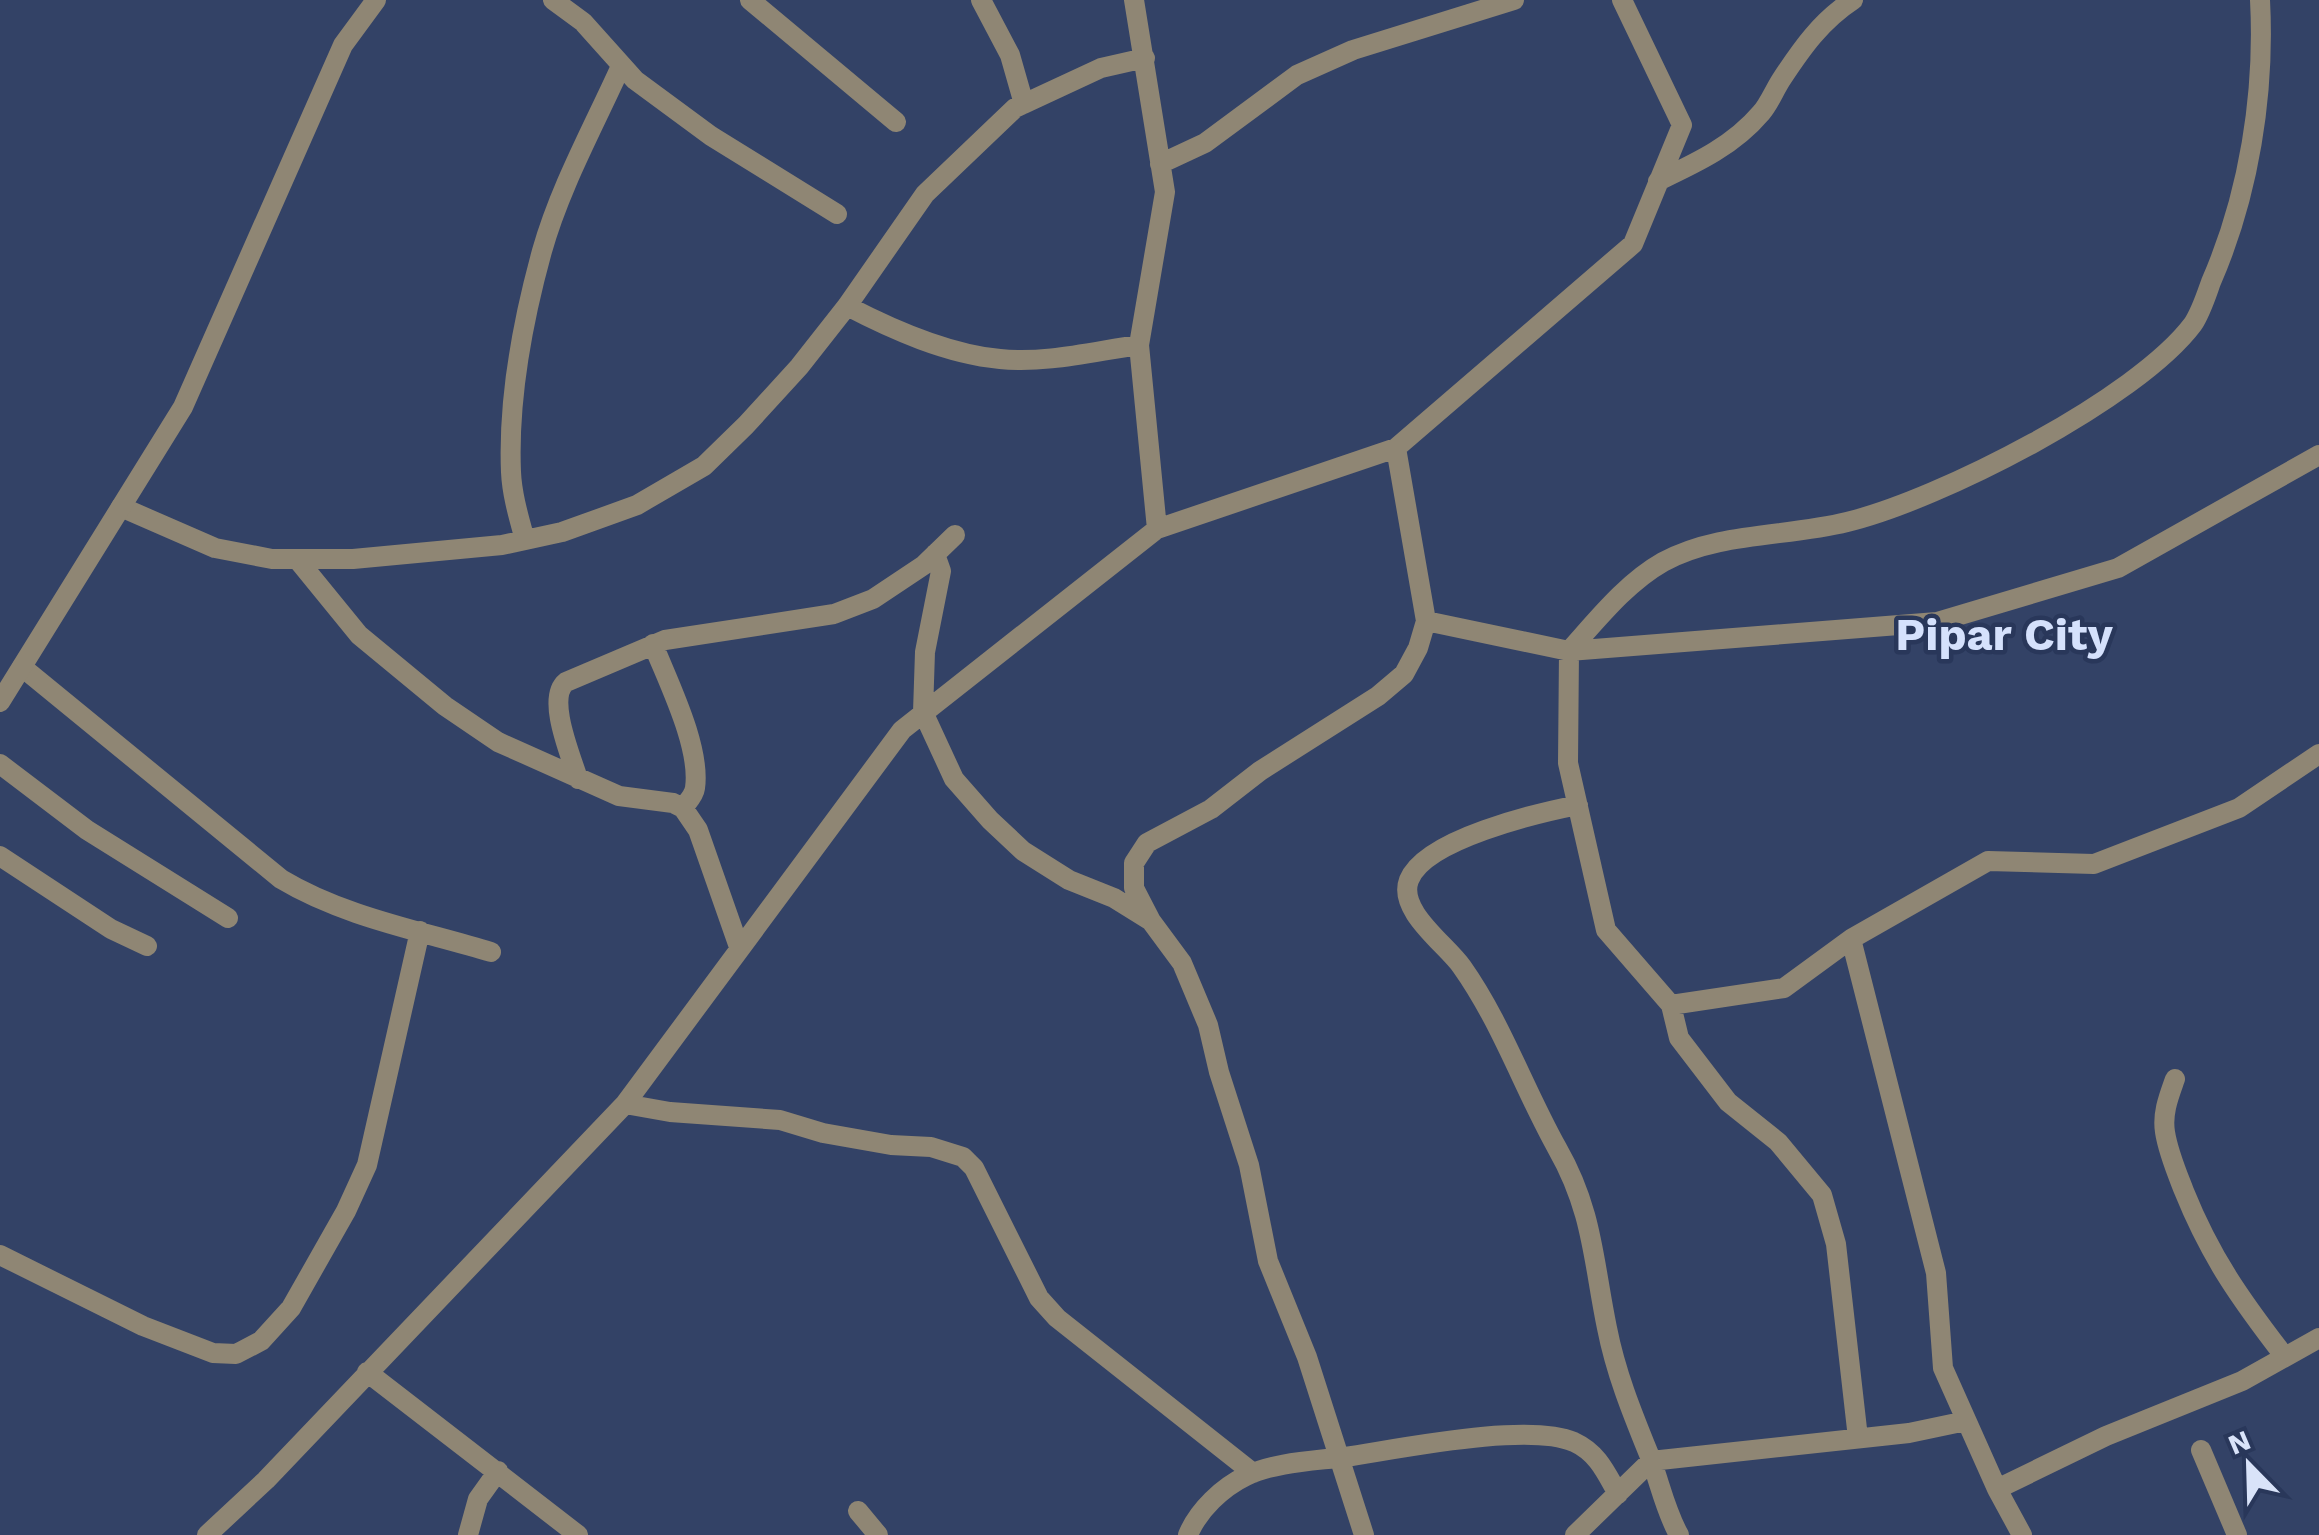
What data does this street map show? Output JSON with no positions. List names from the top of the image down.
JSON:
{
  "districts": ["Pipar City"],
  "north": "top left"
}
